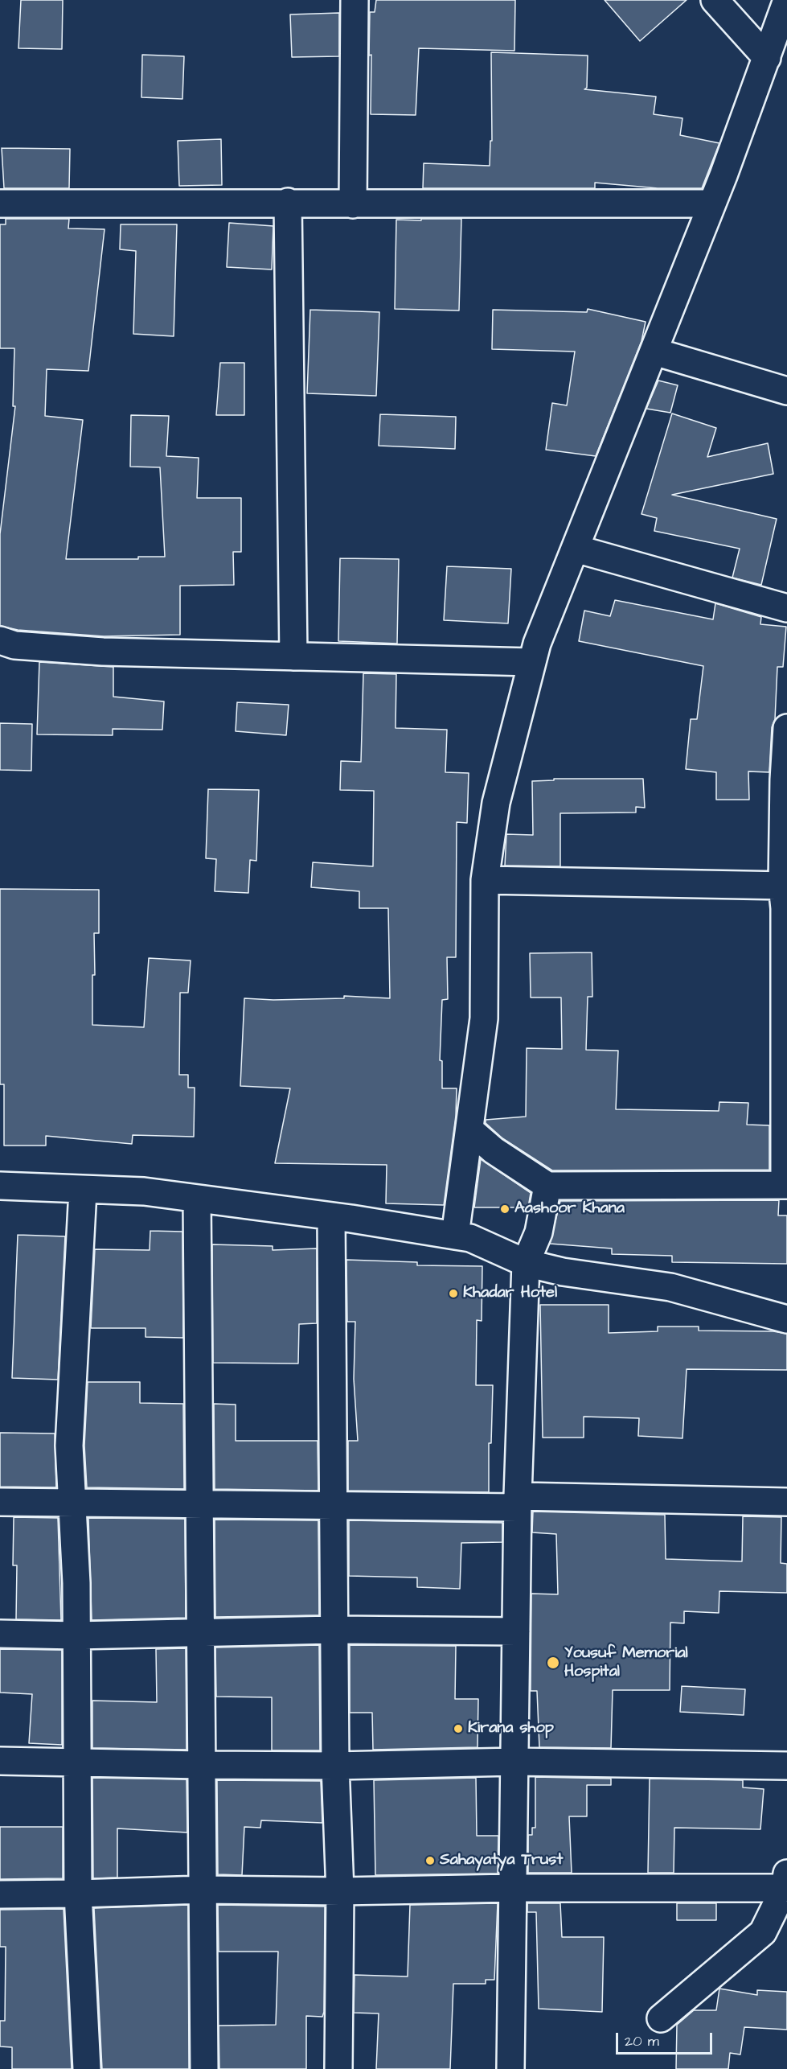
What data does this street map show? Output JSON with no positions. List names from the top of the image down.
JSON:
{
  "places": [
    "Aashoor Khana",
    "Khadar Hotel",
    "Yousuf Memorial Hospital",
    "Kirana shop",
    "Sahayatya Trust"
  ],
  "scale_bar": "20 m"
}
